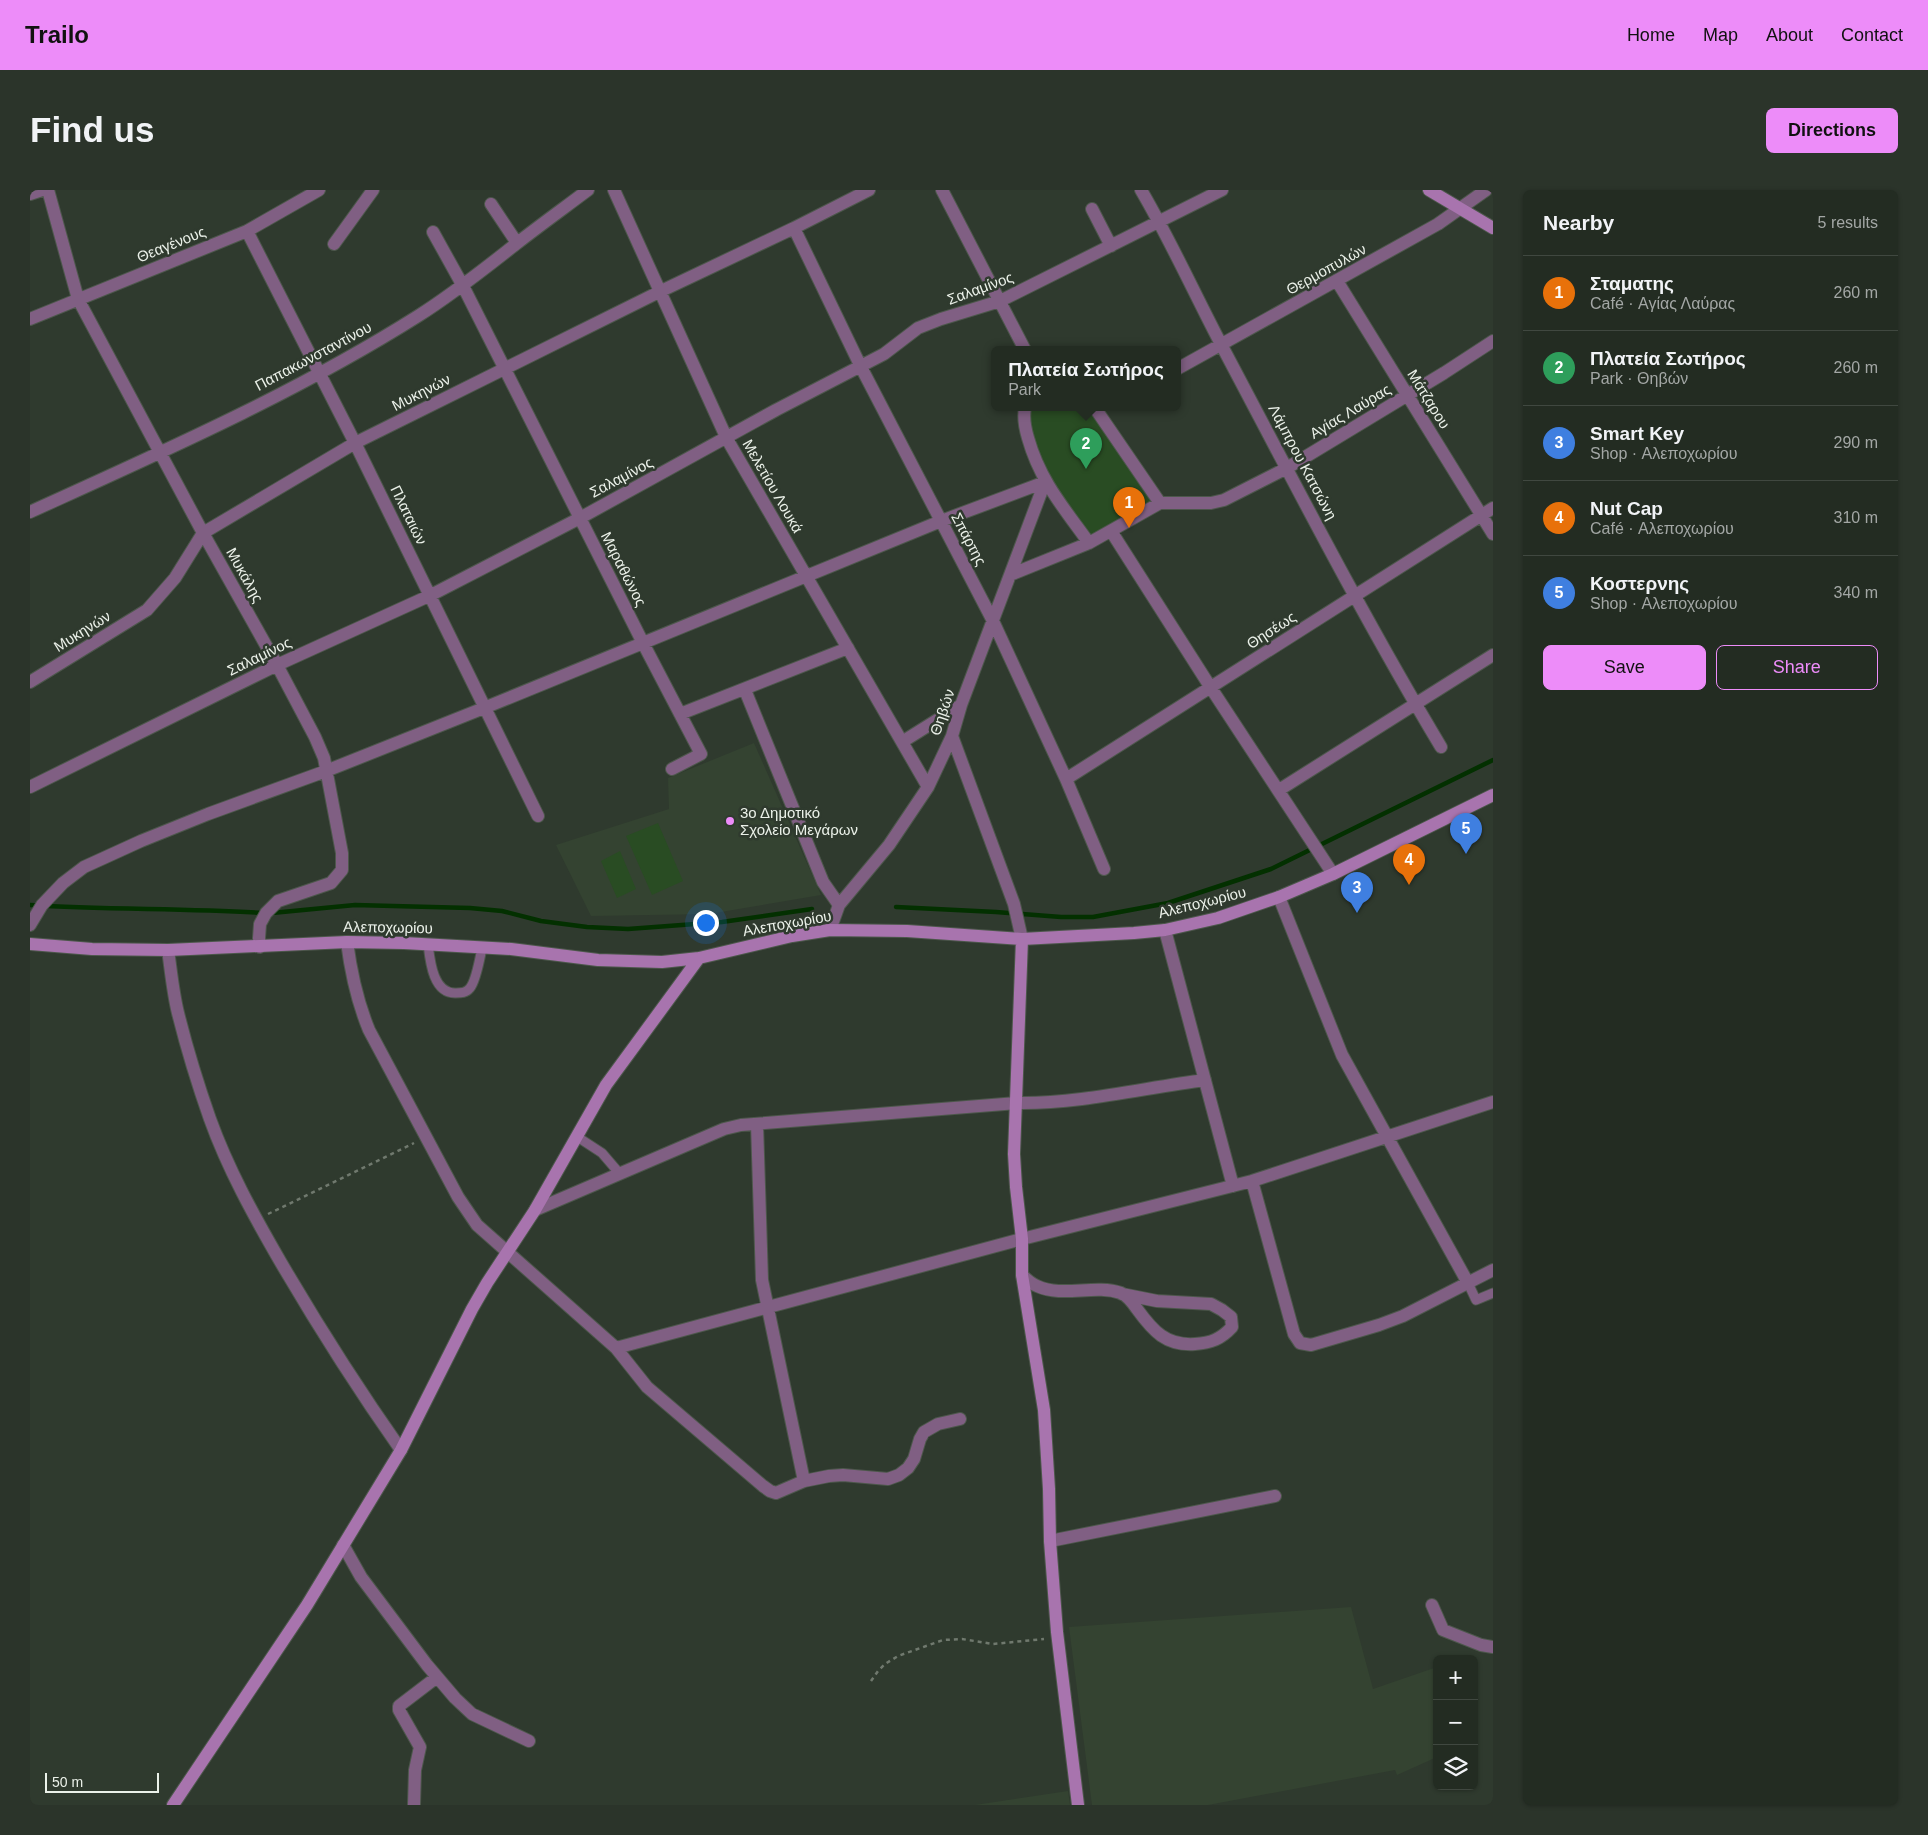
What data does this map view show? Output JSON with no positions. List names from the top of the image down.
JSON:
{
  "streets": {
    "street": [
      "Θεαγένους",
      "Θερμοπυλών",
      "Σαλαμίνος",
      "Παπακωνσταντίνου",
      "Μυκηνών",
      "Μάτζαρου",
      "Αγίας Λαύρας",
      "Λάμπρου Κατσώνη",
      "Μελετίου Λουκά",
      "Πλαταιών",
      "Σπάρτης",
      "Μαραθώνος",
      "Μυκάλης",
      "Θησέως",
      "Θηβών",
      "Αλεποχωρίου"
    ]
  },
  "crossings": [
    ["Θεαγένους", "Πλαταιών"],
    ["Θεαγένους", "Μυκάλης"],
    ["Θερμοπυλών", "Μάτζαρου"],
    ["Θερμοπυλών", "Λάμπρου Κατσώνη"],
    ["Σαλαμίνος", "Λάμπρου Κατσώνη"],
    ["Σαλαμίνος", "Μελετίου Λουκά"],
    ["Σαλαμίνος", "Πλαταιών"],
    ["Σαλαμίνος", "Σπάρτης"],
    ["Σαλαμίνος", "Μαραθώνος"],
    ["Σαλαμίνος", "Μυκάλης"],
    ["Παπακωνσταντίνου", "Πλαταιών"],
    ["Παπακωνσταντίνου", "Μαραθώνος"],
    ["Παπακωνσταντίνου", "Μυκάλης"],
    ["Μυκηνών", "Μελετίου Λουκά"],
    ["Μυκηνών", "Πλαταιών"],
    ["Μυκηνών", "Σπάρτης"],
    ["Μυκηνών", "Μαραθώνος"],
    ["Μυκηνών", "Μυκάλης"],
    ["Μάτζαρου", "Αγίας Λαύρας"],
    ["Μάτζαρου", "Θησέως"],
    ["Αγίας Λαύρας", "Λάμπρου Κατσώνη"],
    ["Λάμπρου Κατσώνη", "Θησέως"],
    ["Μελετίου Λουκά", "Θηβών"],
    ["Σπάρτης", "Θησέως"],
    ["Σπάρτης", "Θηβών"],
    ["Μυκάλης", "Αλεποχωρίου"],
    ["Θηβών", "Αλεποχωρίου"]
  ],
  "places": ["3ο Δημοτικό Σχολείο Μεγάρων"],
  "scale_bar": "50 m",
  "page": {
    "header": "Trailo",
    "nav": [
      "Home",
      "Map",
      "About",
      "Contact"
    ],
    "buttons": [
      "Directions",
      ["Save", "Share"]
    ],
    "title": "Find us",
    "heading": ["Nearby", "5 results"],
    "list": [
      {
        "mark": "1",
        "name": "Σταματης",
        "note": "Café · Αγίας Λαύρας",
        "value": "260 m"
      },
      {
        "mark": "2",
        "name": "Πλατεία Σωτήρος",
        "note": "Park · Θηβών",
        "value": "260 m"
      },
      {
        "mark": "3",
        "name": "Smart Key",
        "note": "Shop · Αλεποχωρίου",
        "value": "290 m"
      },
      {
        "mark": "4",
        "name": "Nut Cap",
        "note": "Café · Αλεποχωρίου",
        "value": "310 m"
      },
      {
        "mark": "5",
        "name": "Κοστερνης",
        "note": "Shop · Αλεποχωρίου",
        "value": "340 m"
      }
    ],
    "popup": ["Πλατεία Σωτήρος", "Park"],
    "pins": [
      "2",
      "1",
      "5",
      "4",
      "3"
    ],
    "map_buttons": ["+", "−"],
    "scale": "50 m"
  }
}
